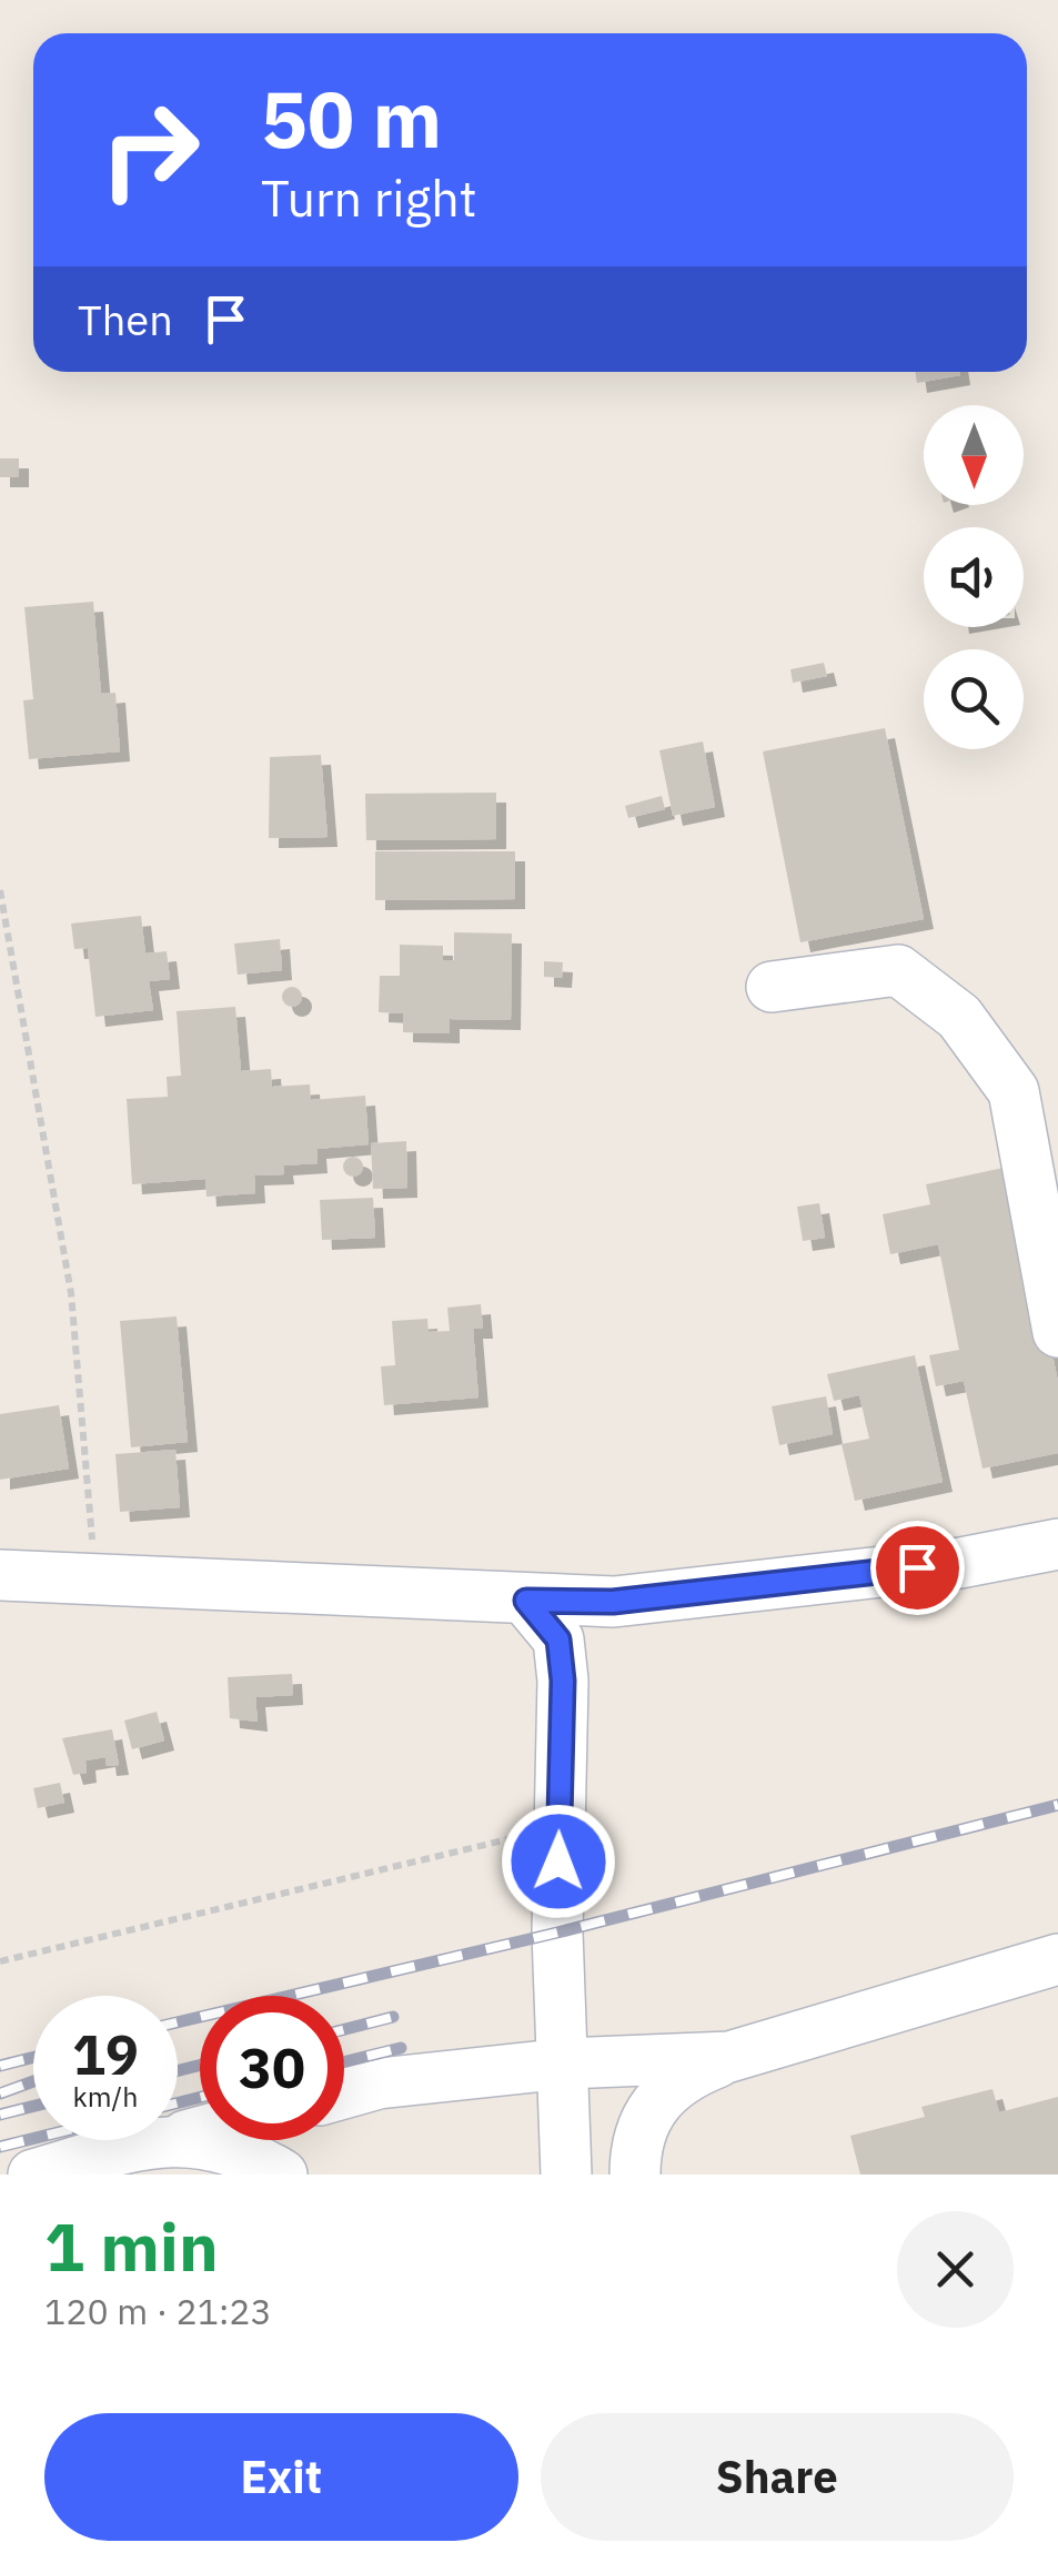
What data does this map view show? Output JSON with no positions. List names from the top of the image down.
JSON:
{
  "north": "bottom",
  "page": {
    "turn": ["50 m", "Turn right"],
    "then": "Then",
    "speed": "19 km/h",
    "limit": "30",
    "heading": ["1 min", "120 m · 21:23"],
    "buttons": ["Exit", "Share"]
  }
}
